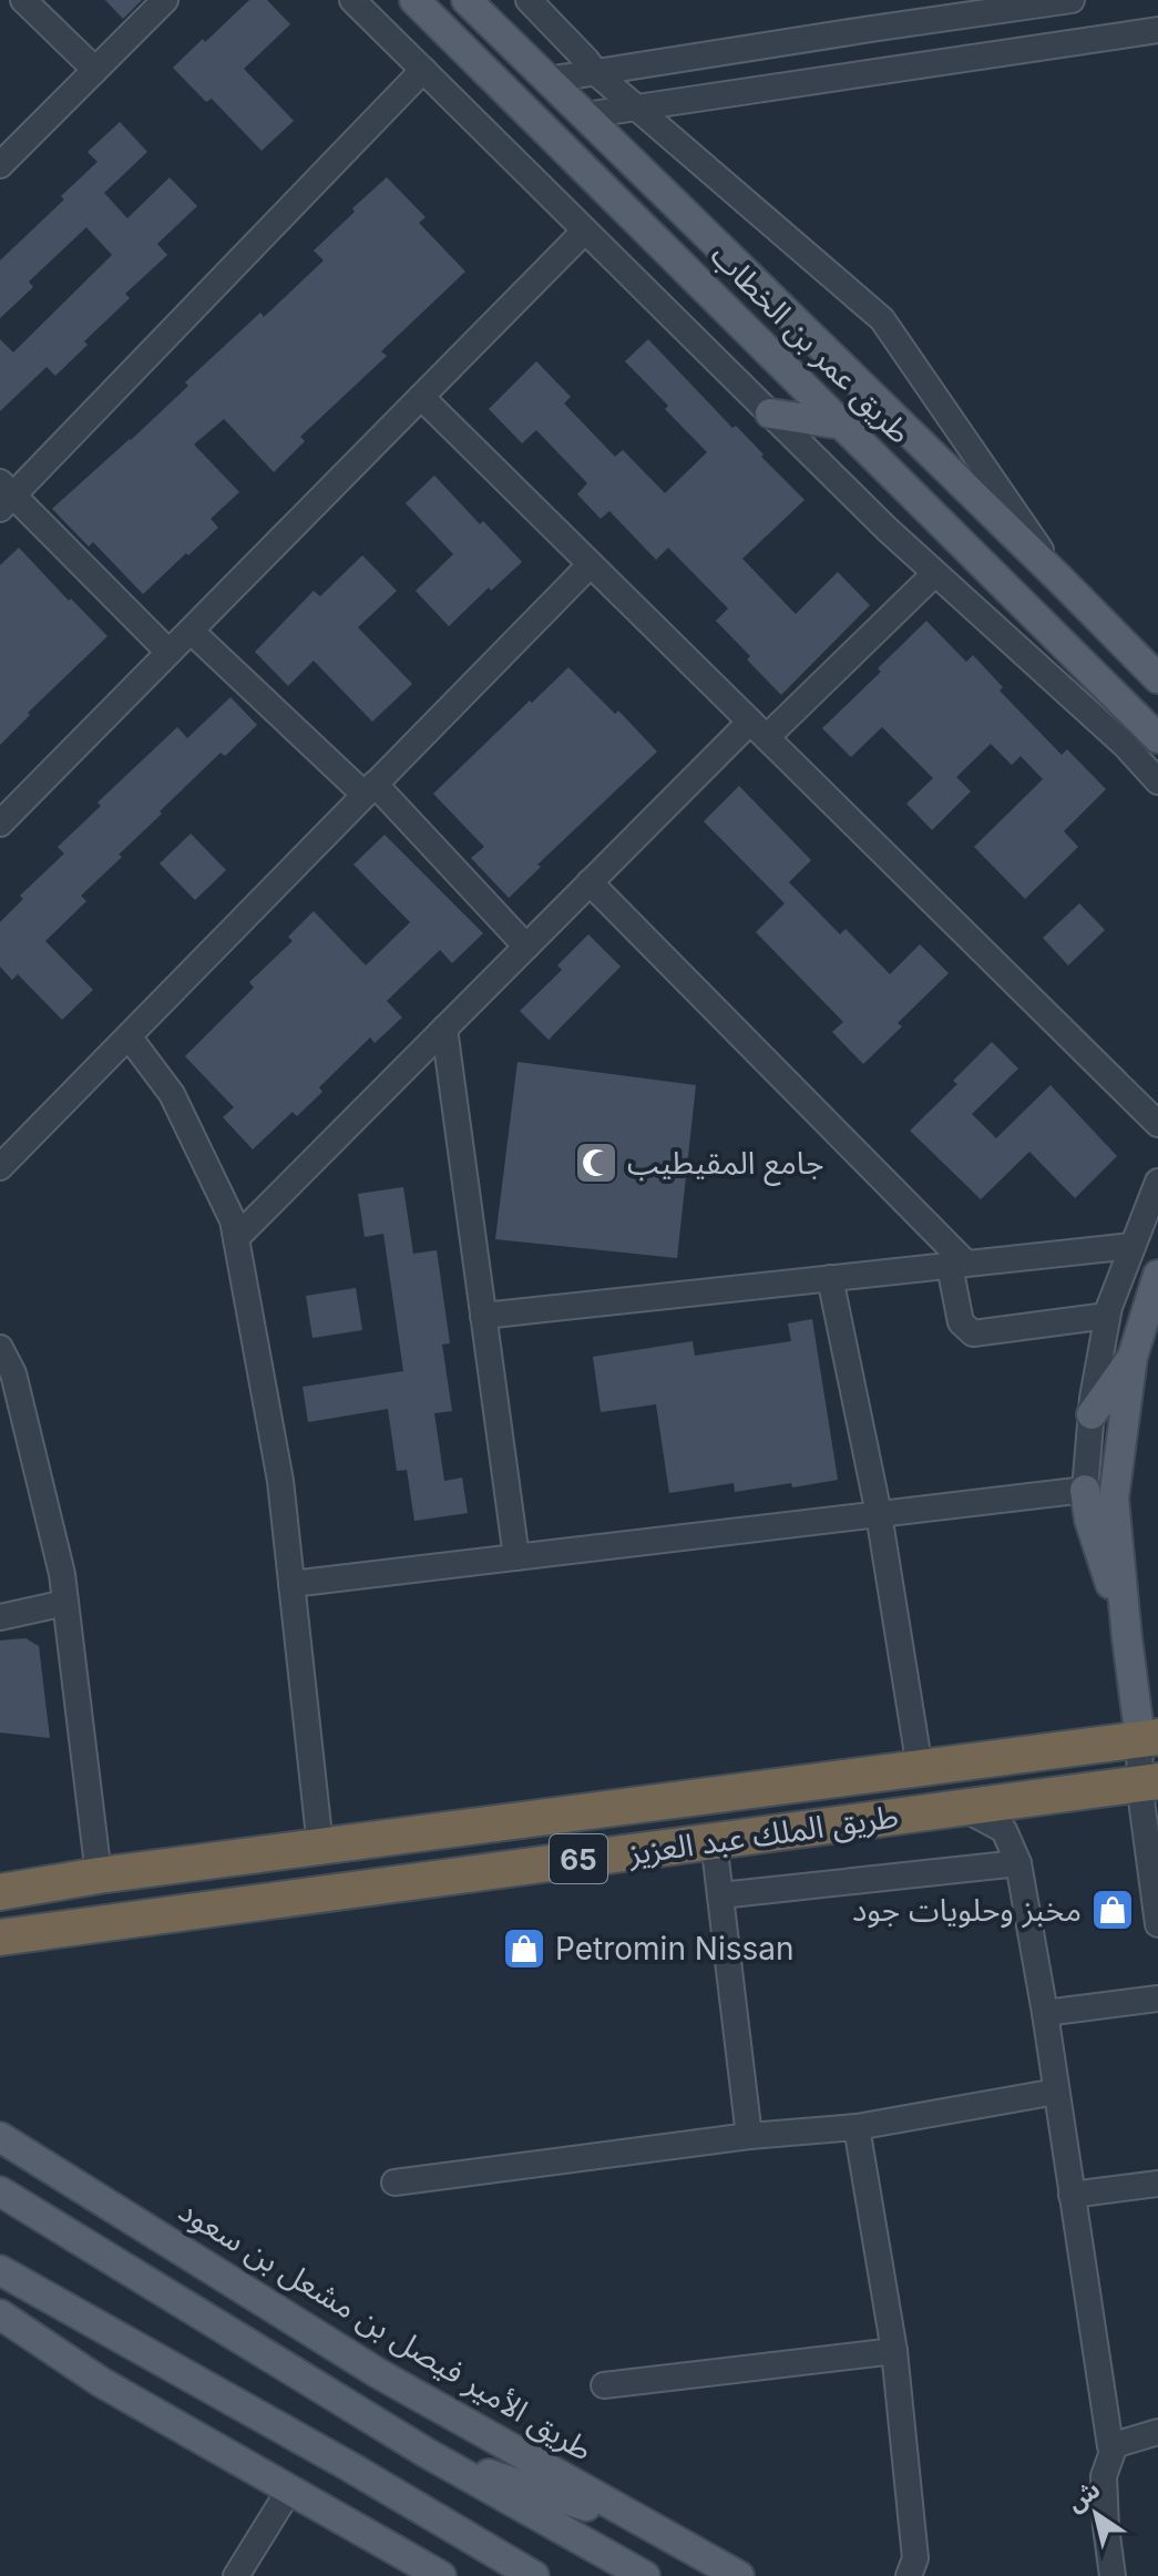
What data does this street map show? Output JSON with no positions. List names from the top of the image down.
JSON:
{
  "streets": {
    "highway": ["طريق الملك عبد العزيز", "65"],
    "main road": ["طريق عمر بن الخطاب", "طريق الأمير فيصل بن مشعل بن سعود"]
  },
  "places": {
    "mosque": ["جامع المقيطيب"],
    "shop": ["مخبز وحلويات جود", "Petromin Nissan"]
  },
  "north": "top left"
}
